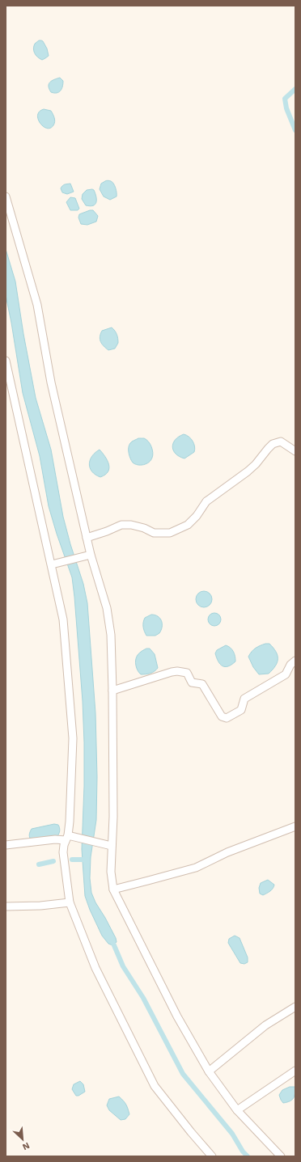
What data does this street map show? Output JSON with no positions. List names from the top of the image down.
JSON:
{
  "north": "bottom right"
}
